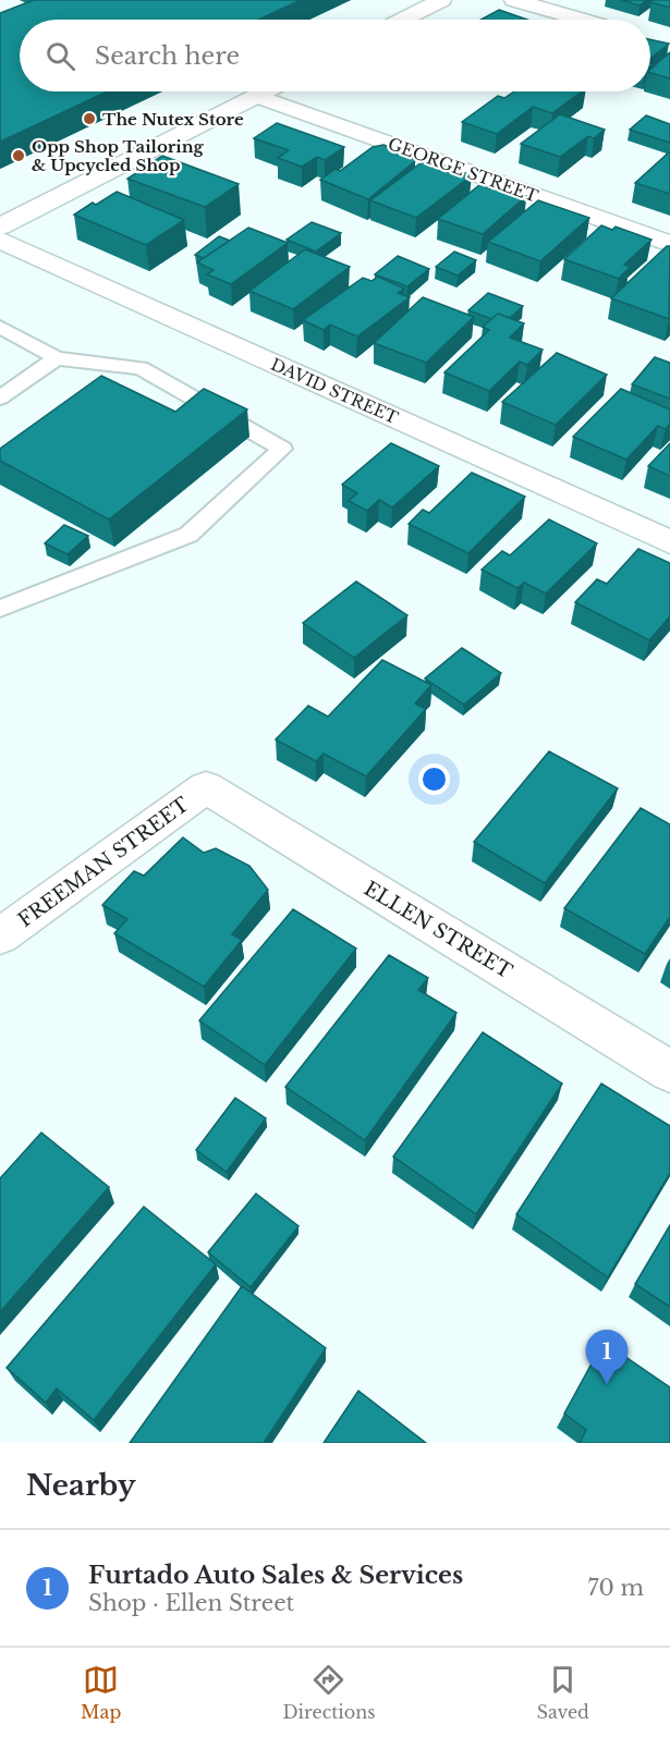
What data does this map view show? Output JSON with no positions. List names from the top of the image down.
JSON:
{
  "streets": {
    "street": [
      "GEORGE STREET",
      "DAVID STREET",
      "FREEMAN STREET",
      "ELLEN STREET"
    ]
  },
  "crossings": [
    ["FREEMAN STREET", "ELLEN STREET"]
  ],
  "places": ["The Nutex Store", "Opp Shop Tailoring & Upcycled Shop"],
  "page": {
    "search": "Search here",
    "pins": "1",
    "heading": "Nearby",
    "list": [
      {
        "mark": "1",
        "name": "Furtado Auto Sales & Services",
        "note": "Shop · Ellen Street",
        "value": "70 m"
      }
    ],
    "nav": ["Map", "Directions", "Saved"]
  }
}
